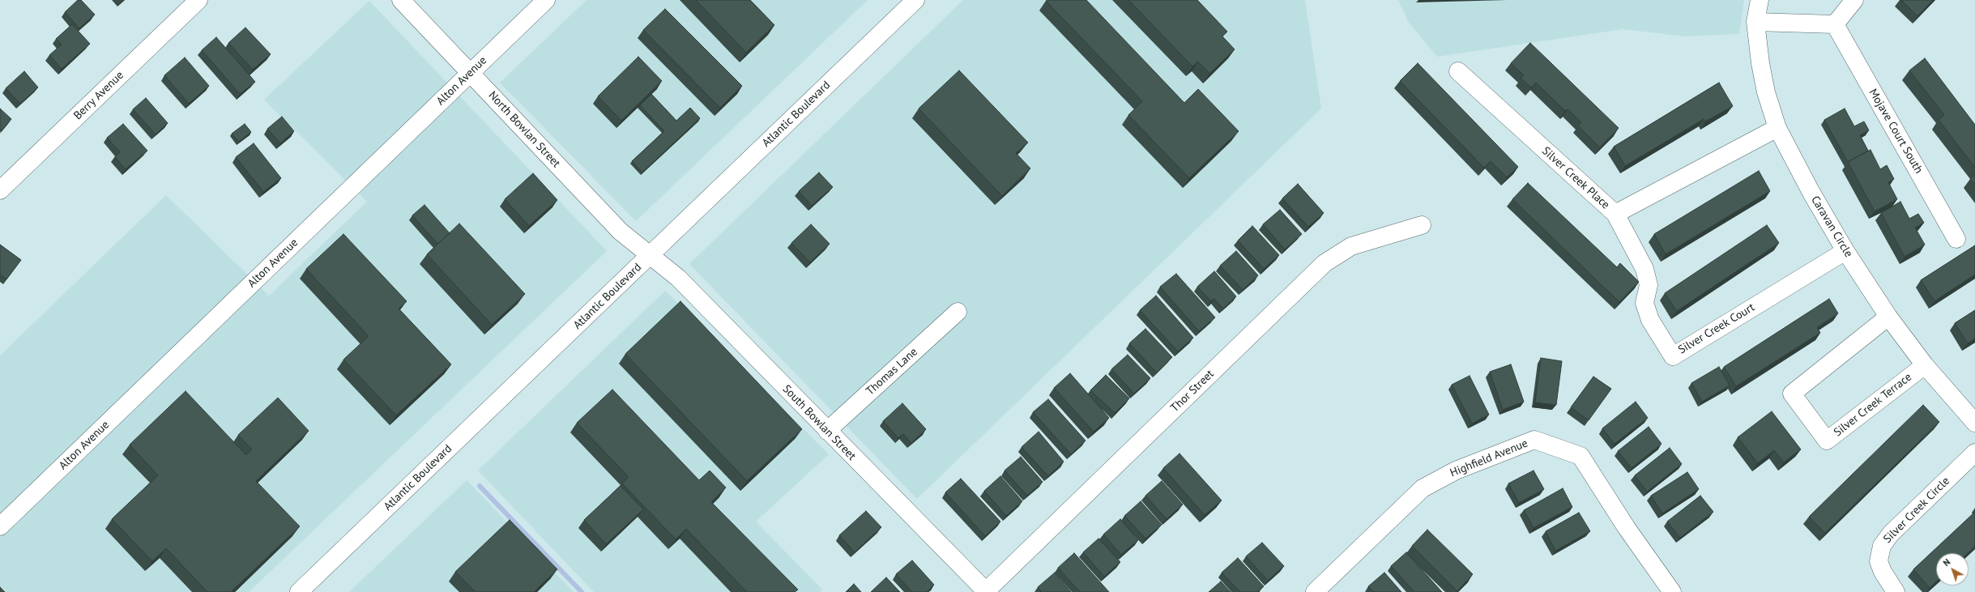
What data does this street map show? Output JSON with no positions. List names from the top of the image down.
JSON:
{
  "streets": {
    "street": [
      "Alton Avenue",
      "Berry Avenue",
      "Atlantic Boulevard",
      "North Bowlan Street",
      "Mojave Court South",
      "Silver Creek Place",
      "Caravan Circle",
      "Silver Creek Court",
      "Thomas Lane",
      "Thor Street",
      "Silver Creek Terrace",
      "South Bowlan Street",
      "Highfield Avenue",
      "Silver Creek Circle"
    ]
  },
  "crossings": [
    ["Alton Avenue", "North Bowlan Street"],
    ["Atlantic Boulevard", "North Bowlan Street"],
    ["Atlantic Boulevard", "South Bowlan Street"],
    ["North Bowlan Street", "South Bowlan Street"],
    ["Silver Creek Place", "Caravan Circle"],
    ["Silver Creek Place", "Silver Creek Court"],
    ["Caravan Circle", "Silver Creek Court"],
    ["Caravan Circle", "Silver Creek Terrace"],
    ["Thomas Lane", "South Bowlan Street"],
    ["Thor Street", "South Bowlan Street"]
  ],
  "north": "top left"
}
